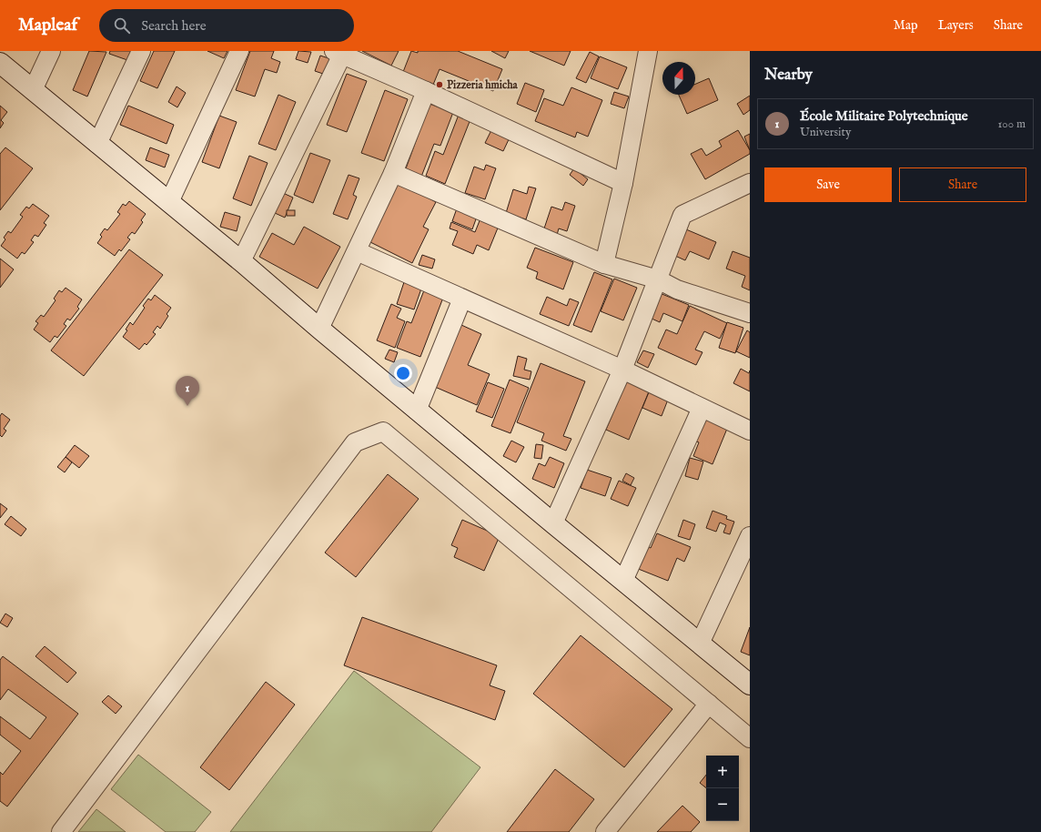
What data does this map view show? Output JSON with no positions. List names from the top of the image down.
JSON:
{
  "places": ["Pizzeria hmicha"],
  "north": "top",
  "page": {
    "header": "Mapleaf",
    "search": "Search here",
    "nav": ["Map", "Layers", "Share"],
    "heading": "Nearby",
    "list": [
      {
        "mark": "1",
        "name": "École Militaire Polytechnique",
        "note": "University",
        "value": "100 m"
      }
    ],
    "buttons": ["Save", "Share"],
    "pins": "1",
    "map_buttons": ["+", "−"]
  }
}
